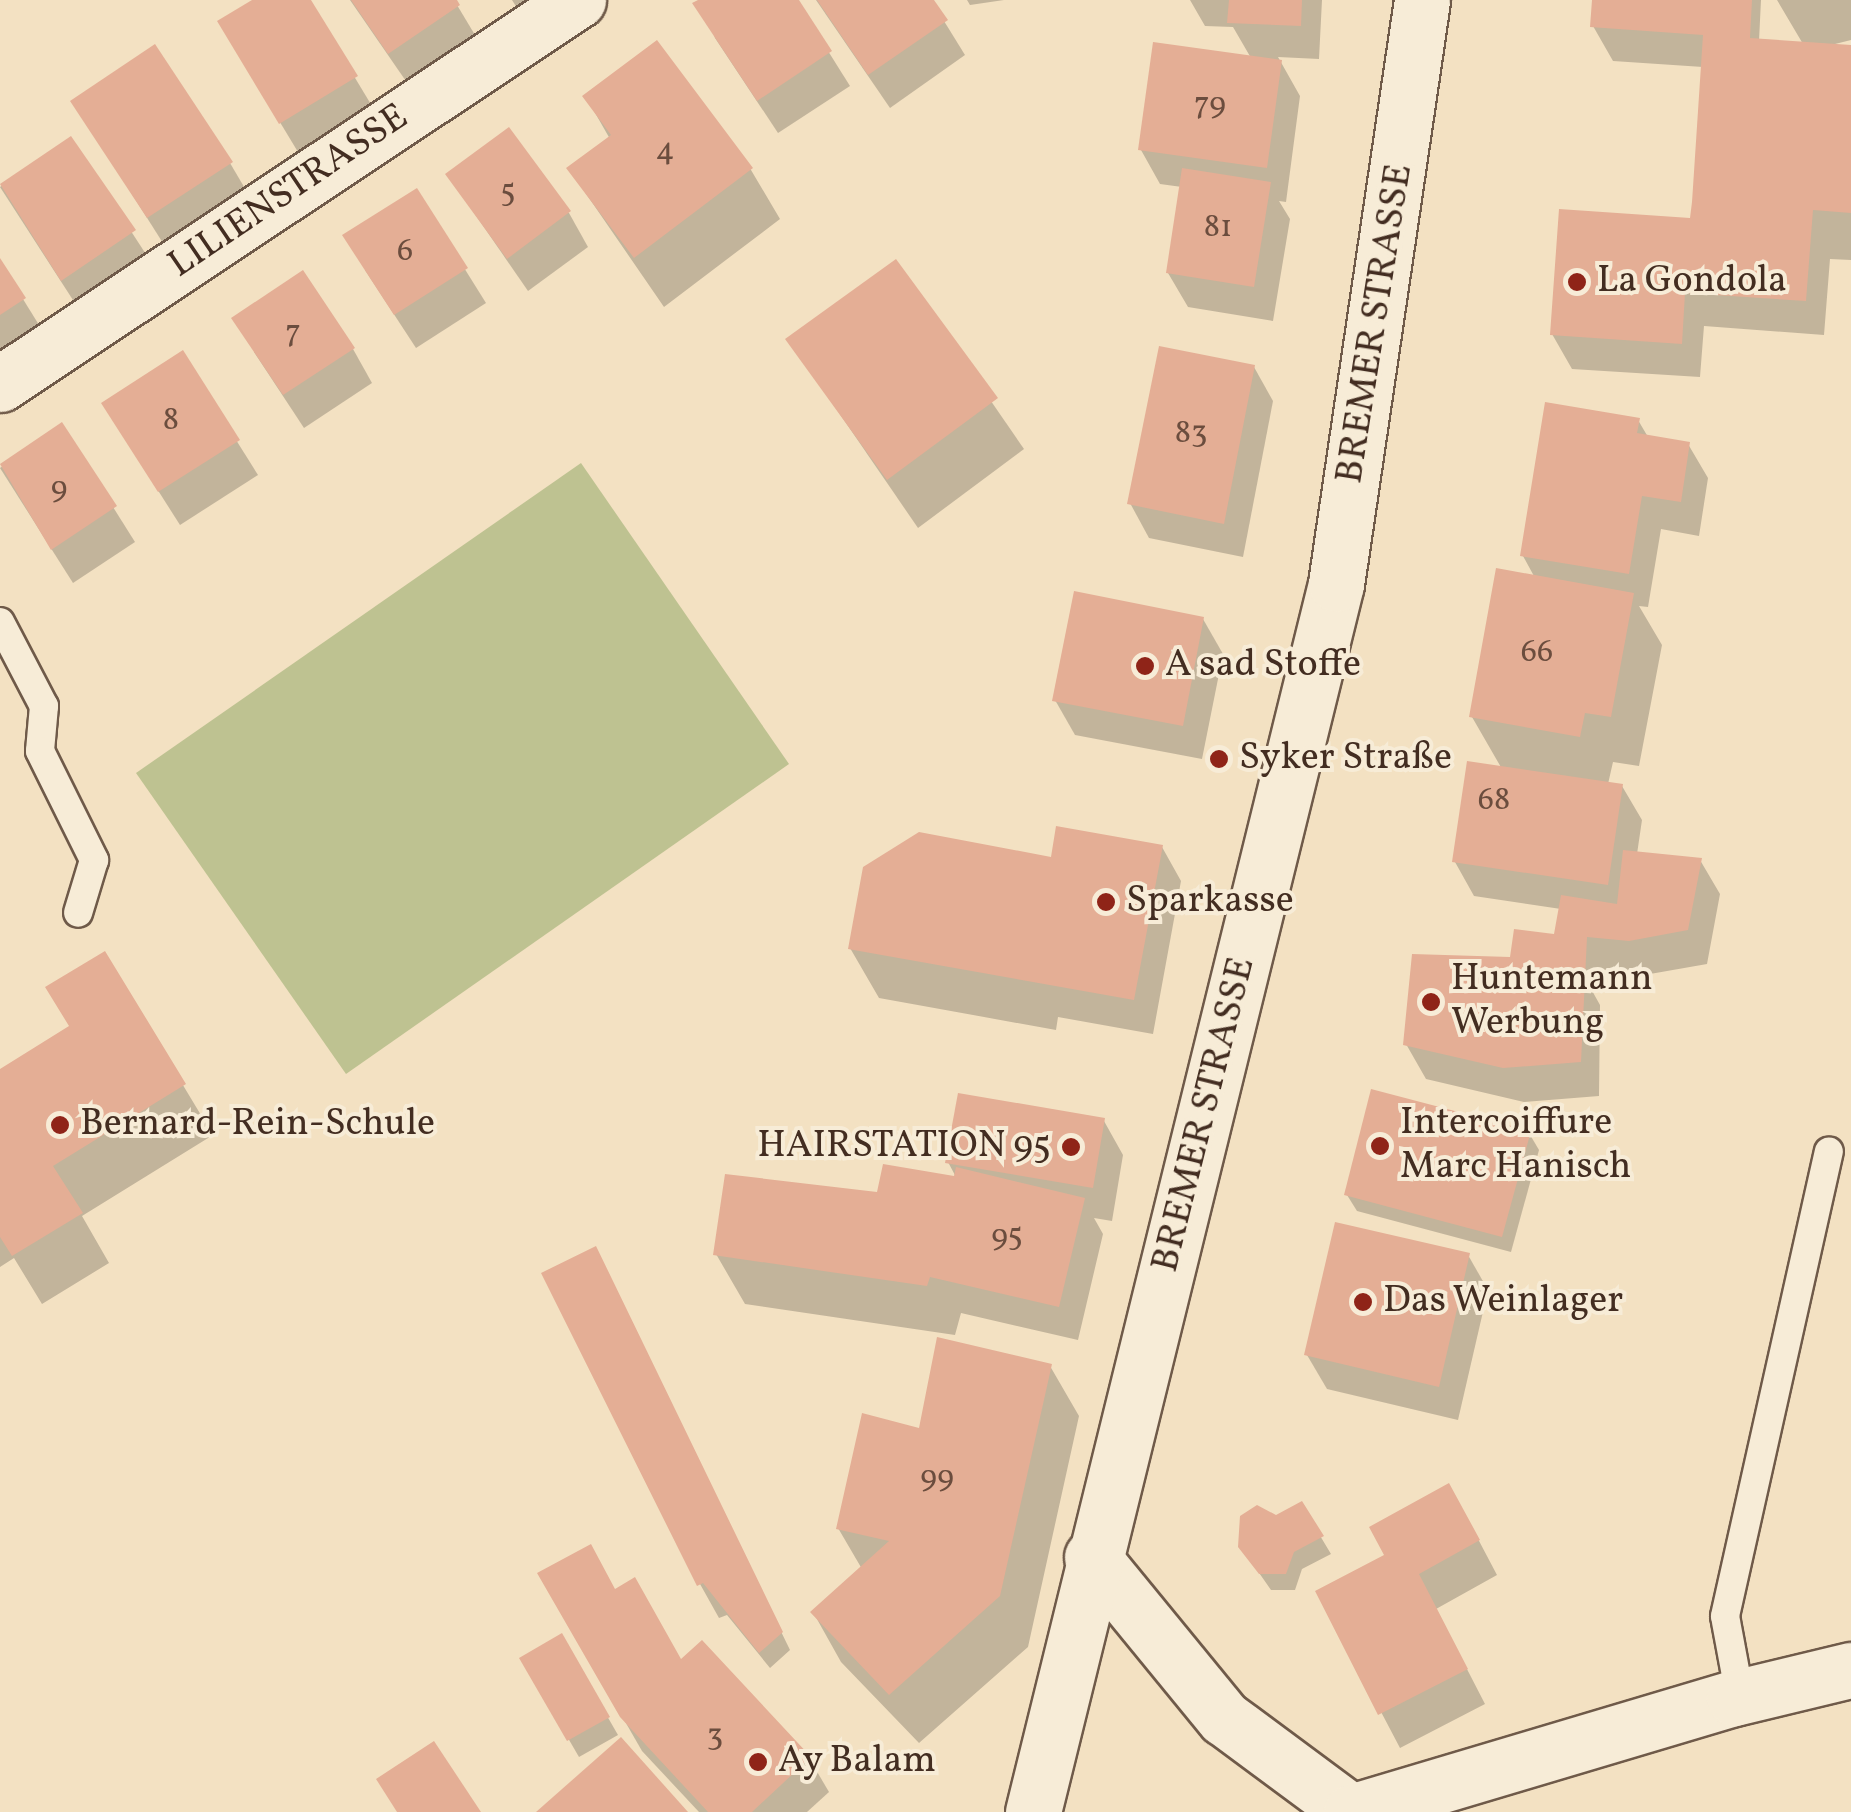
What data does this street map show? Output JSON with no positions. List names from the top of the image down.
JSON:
{
  "streets": {
    "main road": ["LILIENSTRASSE", "BREMER STRASSE"]
  },
  "places": [
    "La Gondola",
    "A sad Stoffe",
    "Syker Straße",
    "Sparkasse",
    "Huntemann Werbung",
    "Bernard-Rein-Schule",
    "Intercoiffure Marc Hanisch",
    "HAIRSTATION 95",
    "Das Weinlager",
    "Ay Balam"
  ],
  "house_numbers": [
    "79",
    "4",
    "5",
    "81",
    "6",
    "7",
    "8",
    "83",
    "9",
    "66",
    "68",
    "95",
    "99",
    "3"
  ]
}
